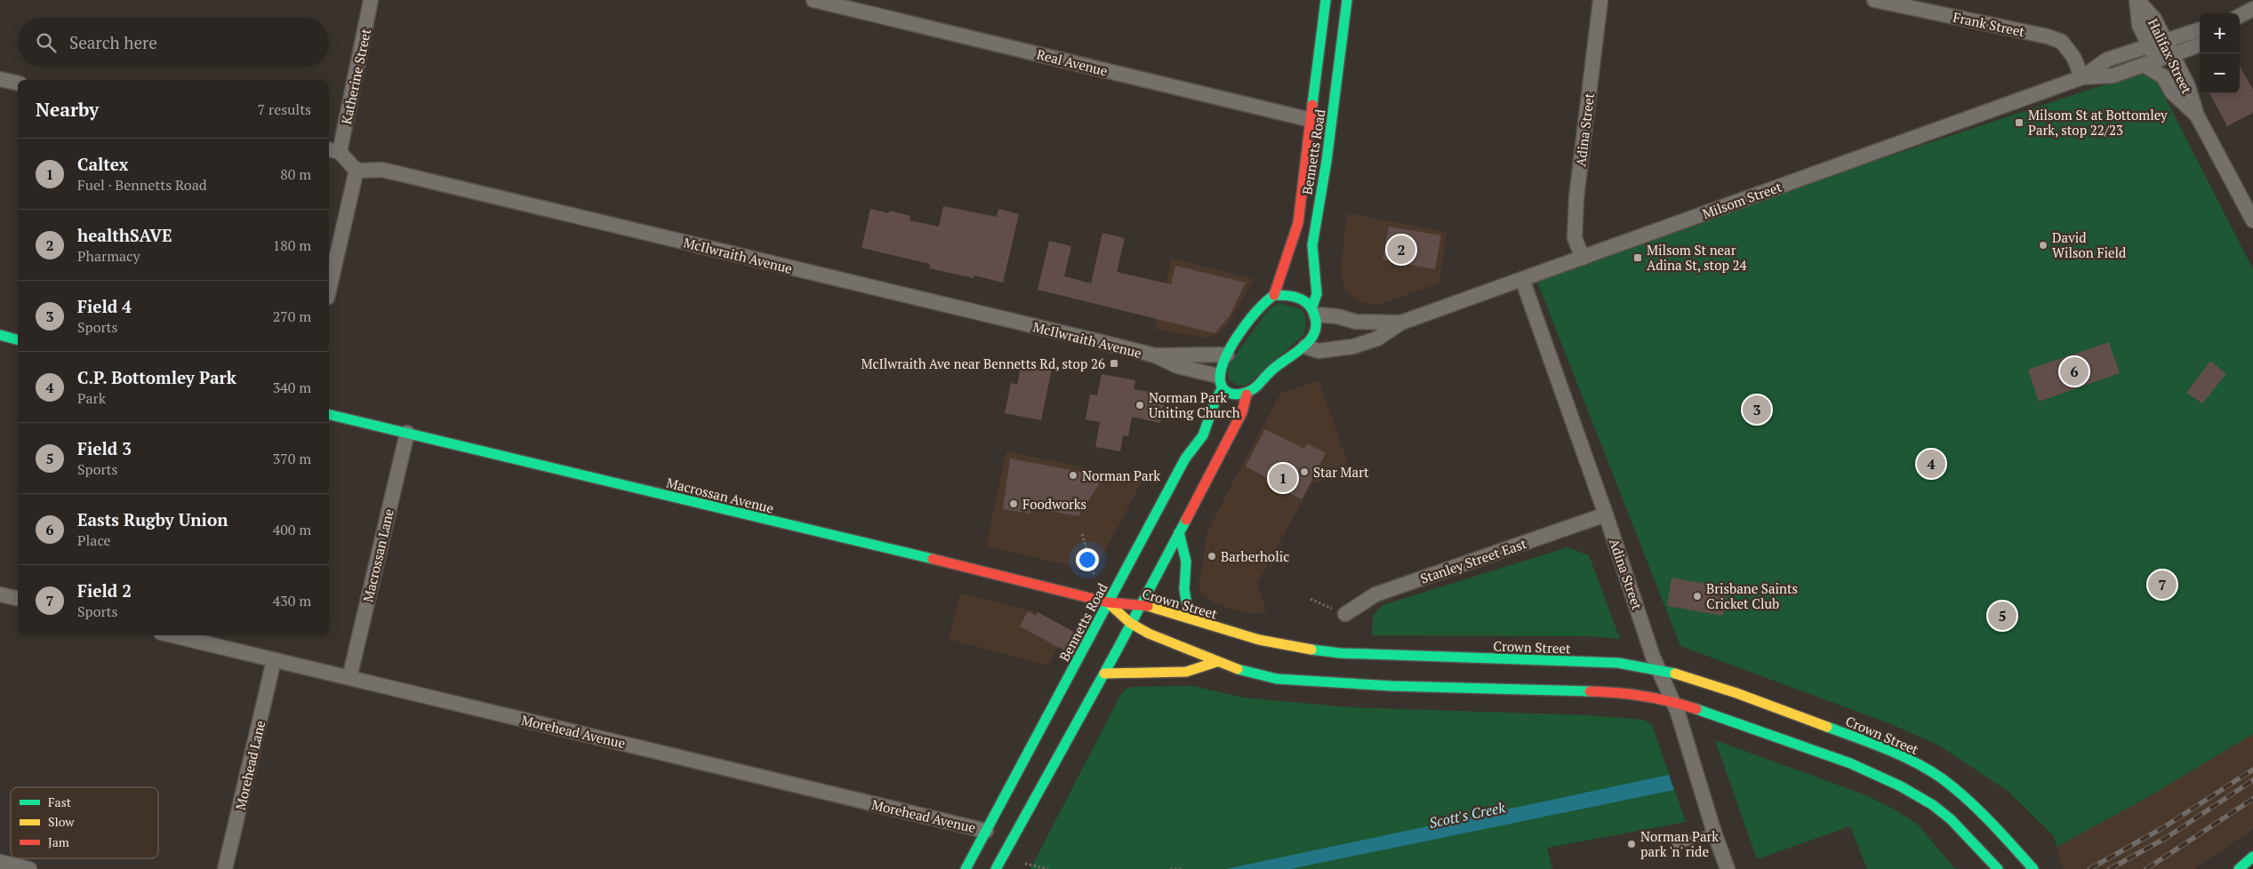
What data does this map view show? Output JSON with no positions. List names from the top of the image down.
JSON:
{
  "streets": {
    "main road": ["Bennetts Road", "Macrossan Avenue", "Crown Street"],
    "street": [
      "Frank Street",
      "Halifax Street",
      "Real Avenue",
      "Katherine Street",
      "Adina Street",
      "Milsom Street",
      "McIlwraith Avenue",
      "Macrossan Lane",
      "Stanley Street East",
      "Morehead Avenue",
      "Morehead Lane"
    ]
  },
  "crossings": [
    ["Frank Street", "Milsom Street"],
    ["Halifax Street", "Milsom Street"],
    ["Real Avenue", "Bennetts Road"],
    ["Adina Street", "Milsom Street"],
    ["Adina Street", "Stanley Street East"],
    ["Adina Street", "Crown Street"],
    ["Bennetts Road", "Milsom Street"],
    ["Bennetts Road", "McIlwraith Avenue"],
    ["Bennetts Road", "Macrossan Avenue"],
    ["Bennetts Road", "Crown Street"],
    ["Bennetts Road", "Morehead Avenue"],
    ["Macrossan Avenue", "Macrossan Lane"],
    ["Macrossan Avenue", "Crown Street"],
    ["Macrossan Lane", "Morehead Avenue"],
    ["Morehead Avenue", "Morehead Lane"]
  ],
  "water": ["Scott's Creek"],
  "places": {
    "transit": ["Milsom St at Bottomley Park, stop 22/23", "Milsom St near Adina St, stop 24", "McIlwraith Ave near Bennetts Rd, stop 26"],
    "other": [
      "David Wilson Field",
      "Norman Park Uniting Church",
      "Star Mart",
      "Norman Park",
      "Foodworks",
      "Barberholic",
      "Brisbane Saints Cricket Club",
      "Norman Park park 'n' ride"
    ]
  },
  "legend": ["Fast", "Slow", "Jam"],
  "page": {
    "map_buttons": ["+", "−"],
    "search": "Search here",
    "heading": ["Nearby", "7 results"],
    "list": [
      {
        "mark": "1",
        "name": "Caltex",
        "note": "Fuel · Bennetts Road",
        "value": "80 m"
      },
      {
        "mark": "2",
        "name": "healthSAVE",
        "note": "Pharmacy",
        "value": "180 m"
      },
      {
        "mark": "3",
        "name": "Field 4",
        "note": "Sports",
        "value": "270 m"
      },
      {
        "mark": "4",
        "name": "C.P. Bottomley Park",
        "note": "Park",
        "value": "340 m"
      },
      {
        "mark": "5",
        "name": "Field 3",
        "note": "Sports",
        "value": "370 m"
      },
      {
        "mark": "6",
        "name": "Easts Rugby Union",
        "note": "Place",
        "value": "400 m"
      },
      {
        "mark": "7",
        "name": "Field 2",
        "note": "Sports",
        "value": "430 m"
      }
    ],
    "pins": [
      "2",
      "6",
      "3",
      "4",
      "1",
      "7",
      "5"
    ]
  }
}
